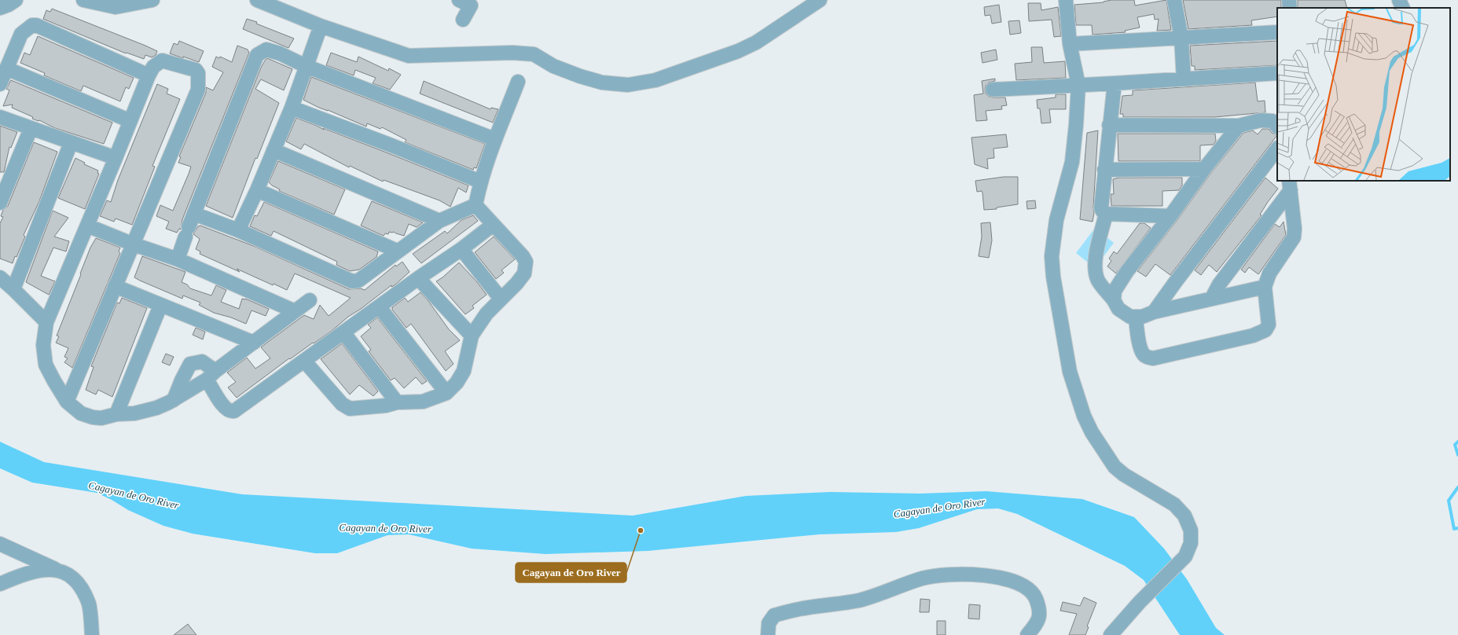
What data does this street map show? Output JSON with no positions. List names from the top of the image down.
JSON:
{
  "water": ["Cagayan de Oro River"],
  "places": ["Cagayan de Oro River"]
}
